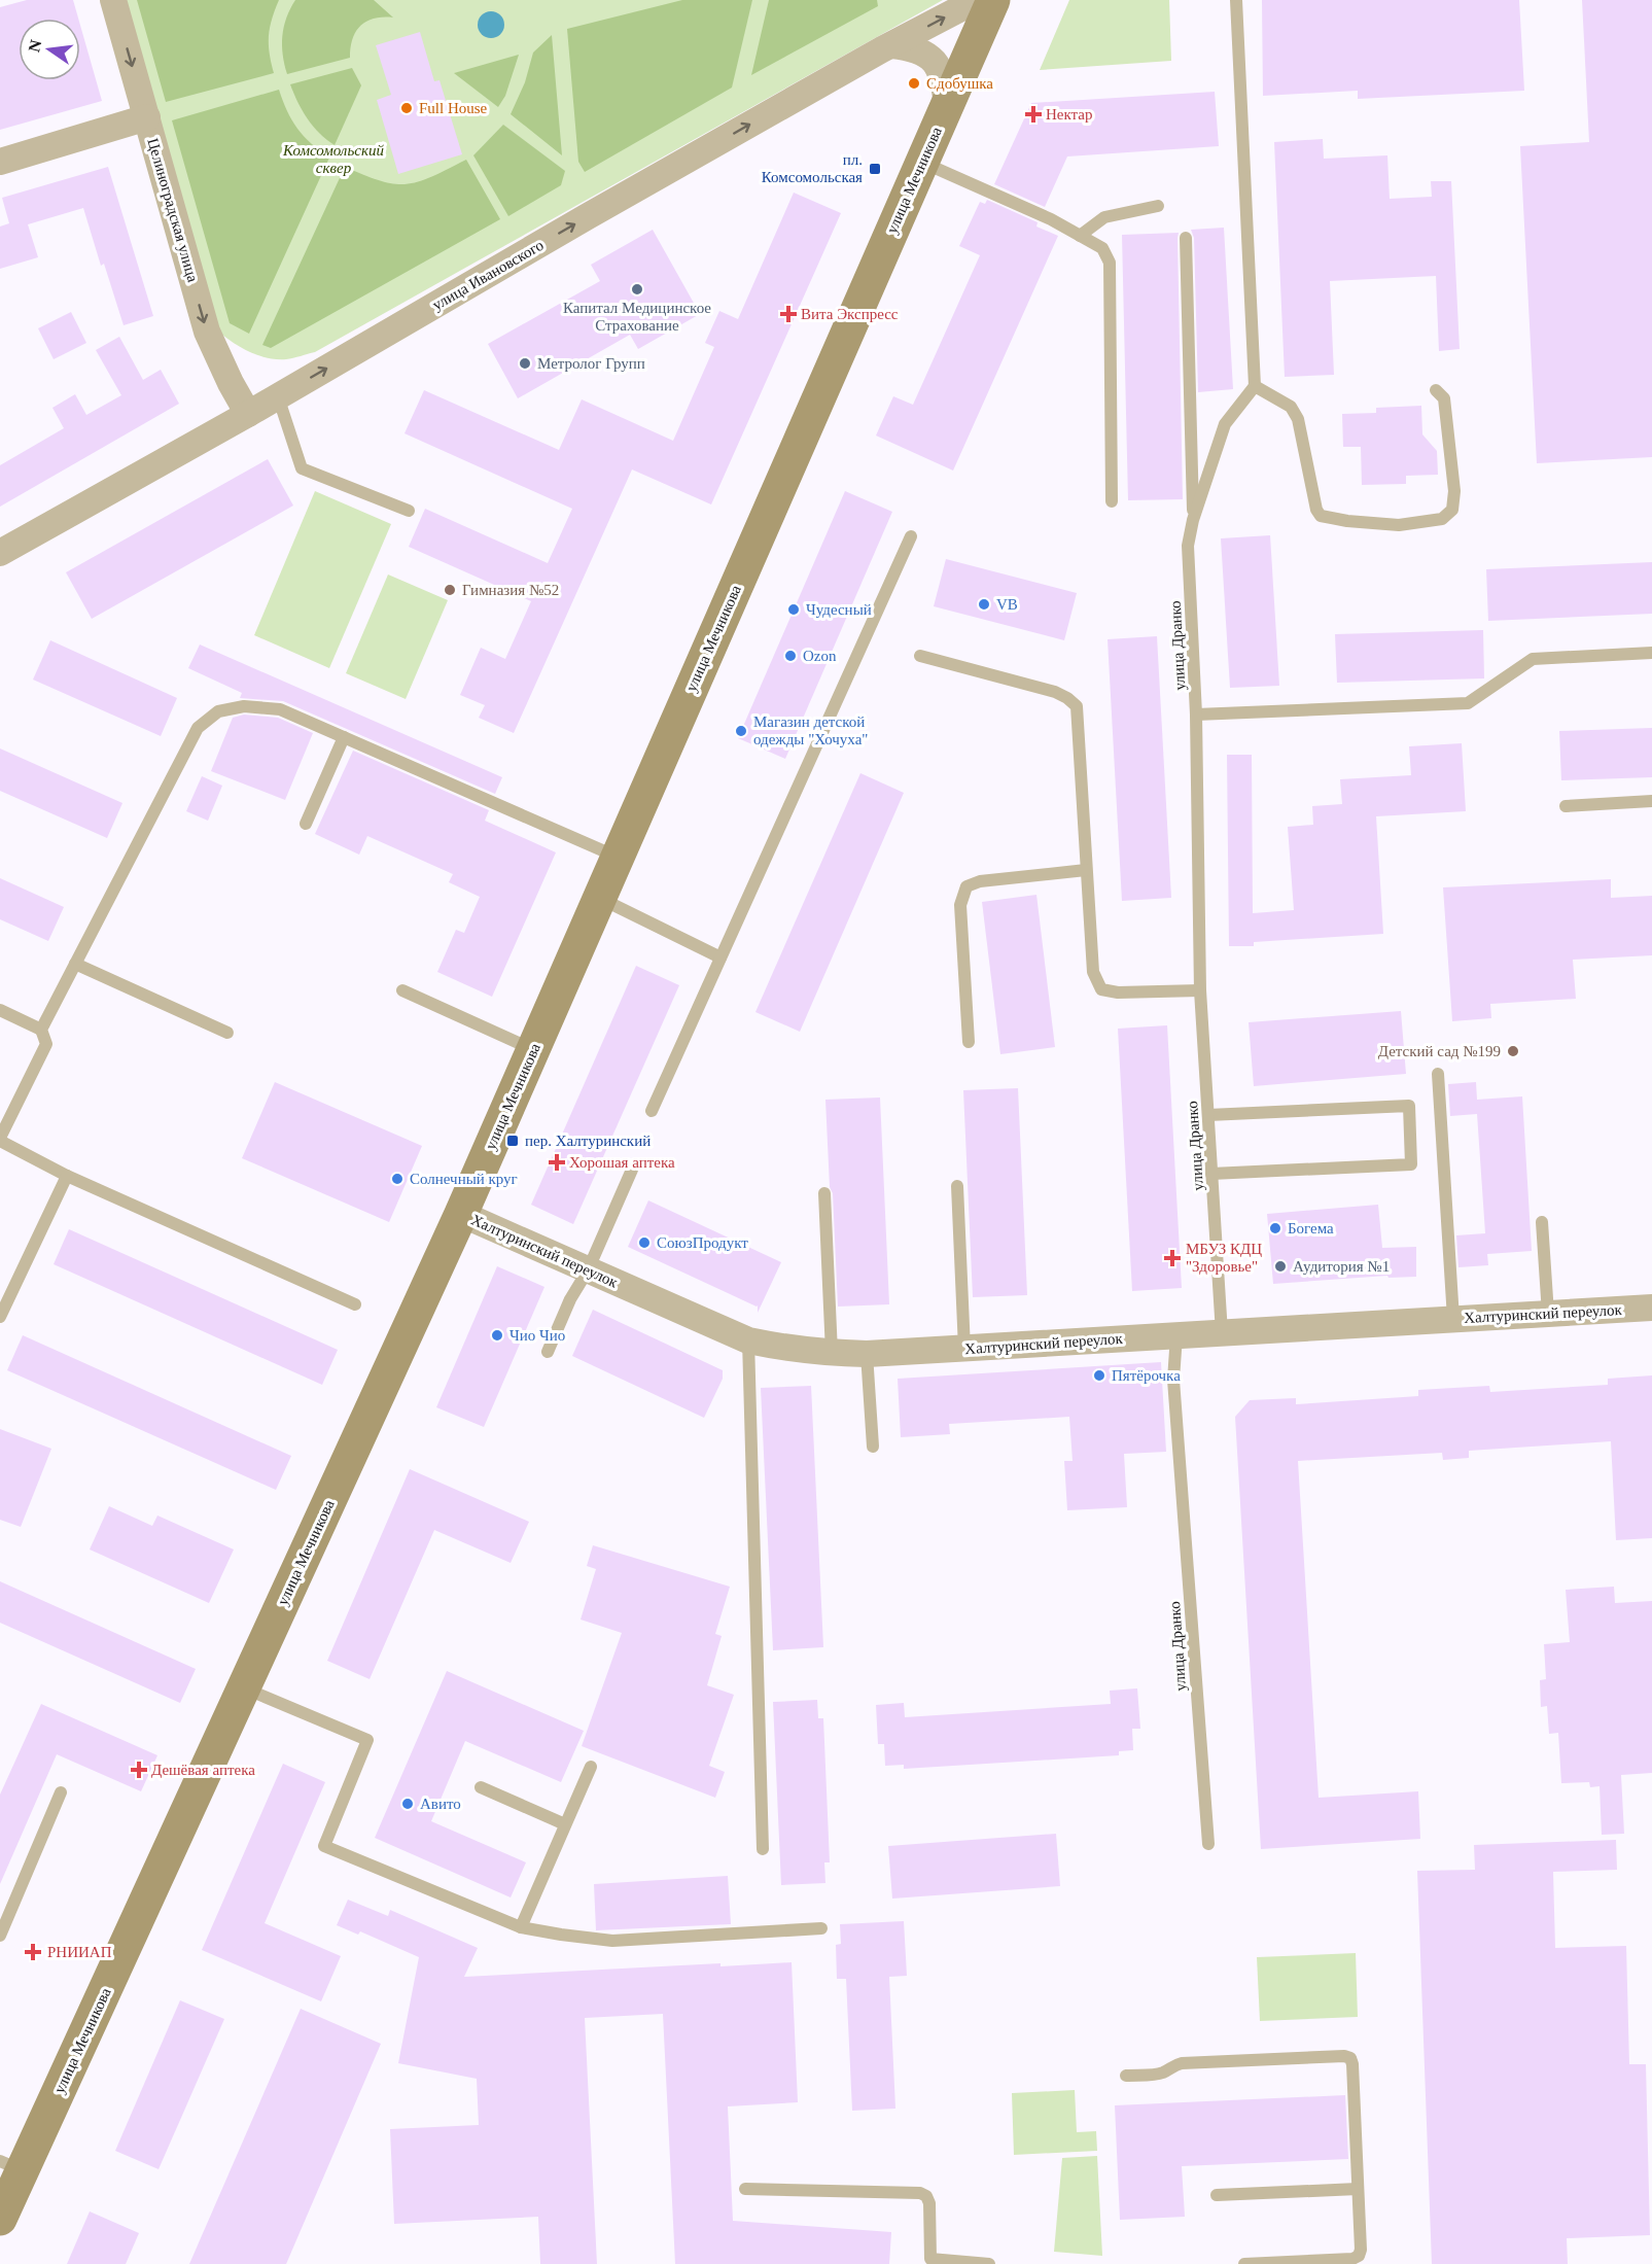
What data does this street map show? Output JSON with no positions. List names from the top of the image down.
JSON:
{
  "streets": {
    "main road": ["улица Мечникова"],
    "street": ["Целиноградская улица", "улица Ивановского", "Халтуринский переулок"],
    "lane": ["улица Дранко"]
  },
  "crossings": [
    ["улица Мечникова", "Халтуринский переулок"],
    ["Целиноградская улица", "улица Ивановского"],
    ["улица Дранко", "Халтуринский переулок"]
  ],
  "one_way": ["Целиноградская улица", "улица Ивановского"],
  "parks": ["Комсомольский сквер"],
  "places": {
    "other": [
      "Сдобушка",
      "Full House",
      "Капитал Медицинское Страхование",
      "Метролог Групп",
      "Гимназия №52",
      "VB",
      "Чудесный",
      "Ozon",
      "Магазин детской одежды \"Хочуха\"",
      "Детский сад №199",
      "Солнечный круг",
      "Богема",
      "СоюзПродукт",
      "Аудитория №1",
      "Чио Чио",
      "Пятёрочка",
      "Авито"
    ],
    "health": [
      "Нектар",
      "Вита Экспресс",
      "Хорошая аптека",
      "МБУЗ КДЦ \"Здоровье\"",
      "Дешёвая аптека",
      "РНИИАП"
    ],
    "transit": ["пл. Комсомольская", "пер. Халтуринский"]
  },
  "north": "left"
}
